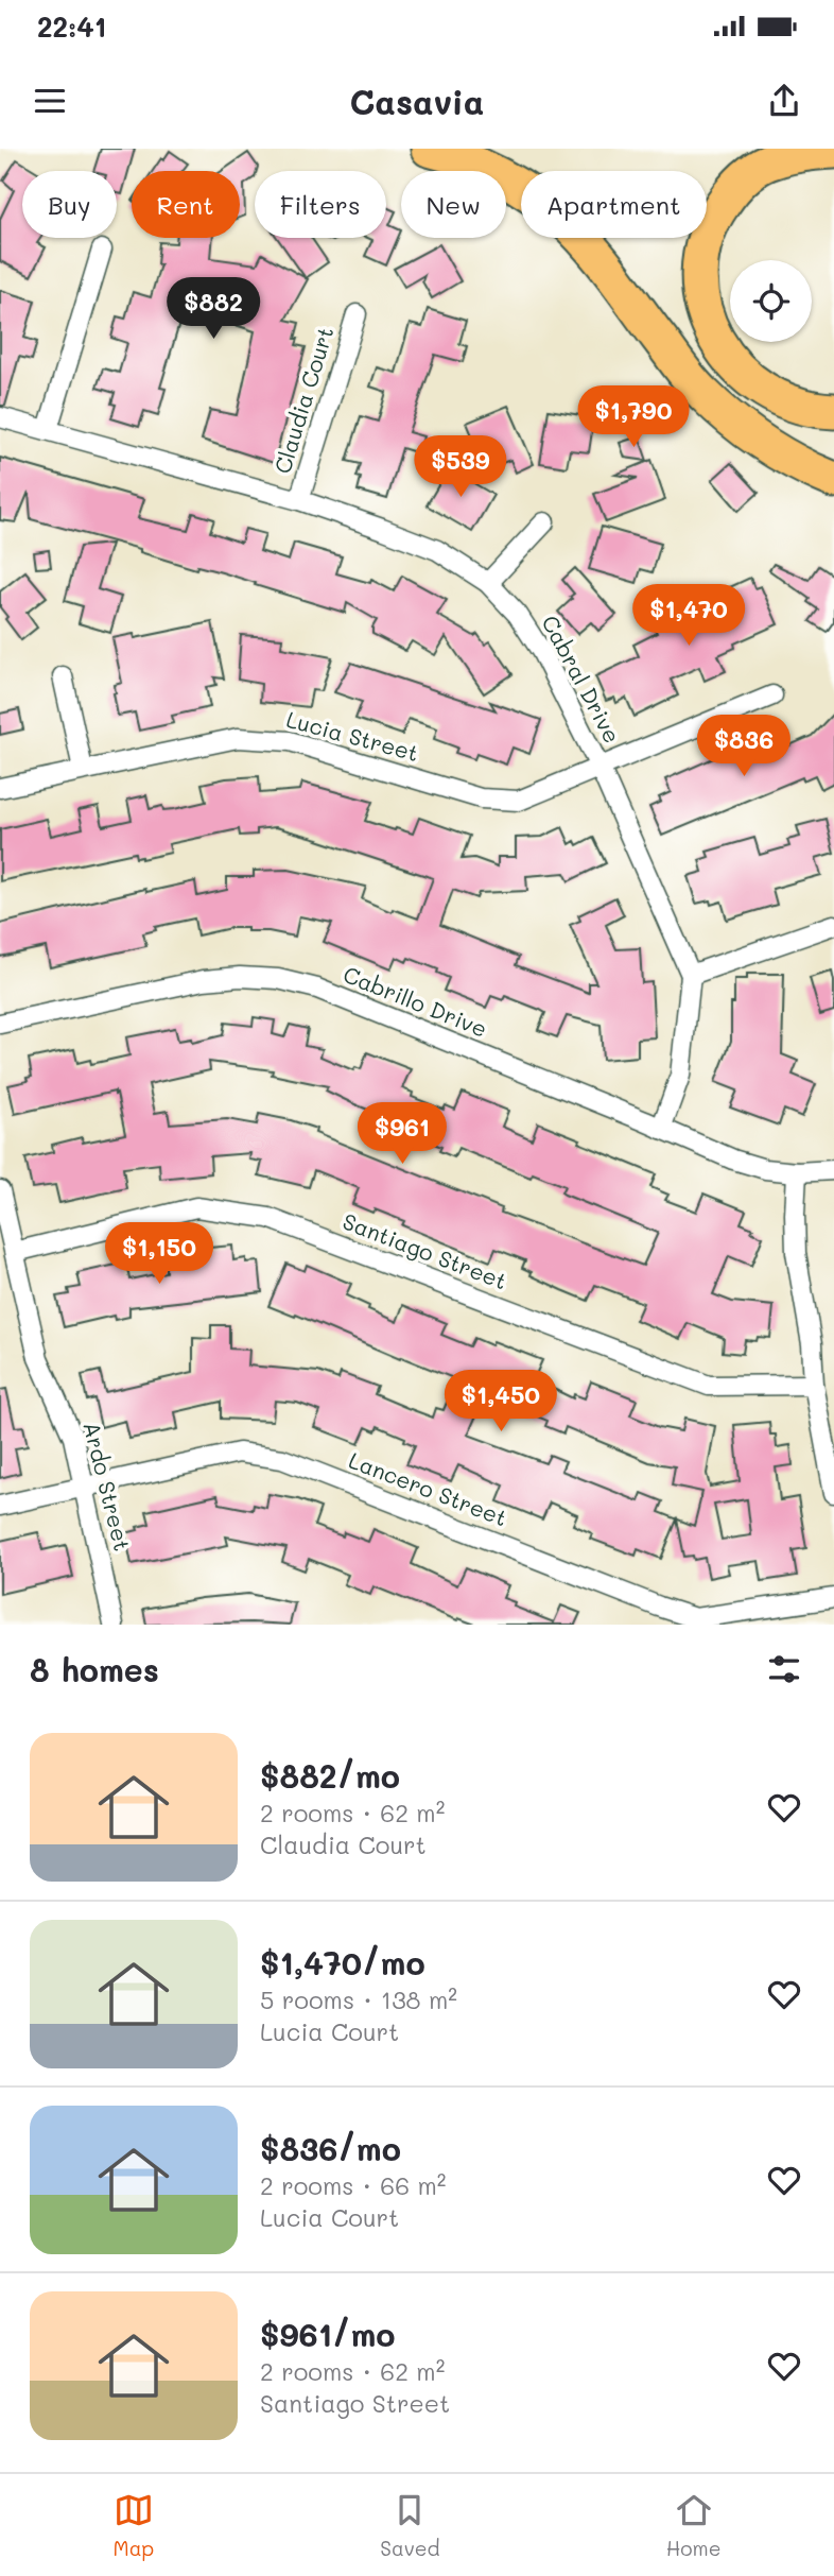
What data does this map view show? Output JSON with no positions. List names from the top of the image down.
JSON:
{
  "streets": {
    "street": [
      "Claudia Court",
      "Cabral Drive",
      "Lucia Street",
      "Cabrillo Drive",
      "Santiago Street",
      "Ardo Street",
      "Lancero Street"
    ]
  },
  "crossings": [
    ["Claudia Court", "Cabral Drive"],
    ["Cabral Drive", "Lucia Street"],
    ["Cabral Drive", "Cabrillo Drive"],
    ["Santiago Street", "Ardo Street"],
    ["Ardo Street", "Lancero Street"]
  ],
  "page": {
    "status": "22:41",
    "header": "Casavia",
    "chip": [
      "Buy",
      "Rent",
      "Filters",
      "New",
      "Apartment"
    ],
    "price": [
      "$882",
      "$1,790",
      "$539",
      "$1,470",
      "$836",
      "$961",
      "$1,150",
      "$1,450"
    ],
    "heading": "8 homes",
    "list": [
      {
        "name": "$882/mo",
        "note": "2 rooms · 62 m² · Claudia Court"
      },
      {
        "name": "$1,470/mo",
        "note": "5 rooms · 138 m² · Lucia Court"
      },
      {
        "name": "$836/mo",
        "note": "2 rooms · 66 m² · Lucia Court"
      },
      {
        "name": "$961/mo",
        "note": "2 rooms · 62 m² · Santiago Street"
      }
    ],
    "tabs": ["Map", "Saved", "Home"]
  }
}
